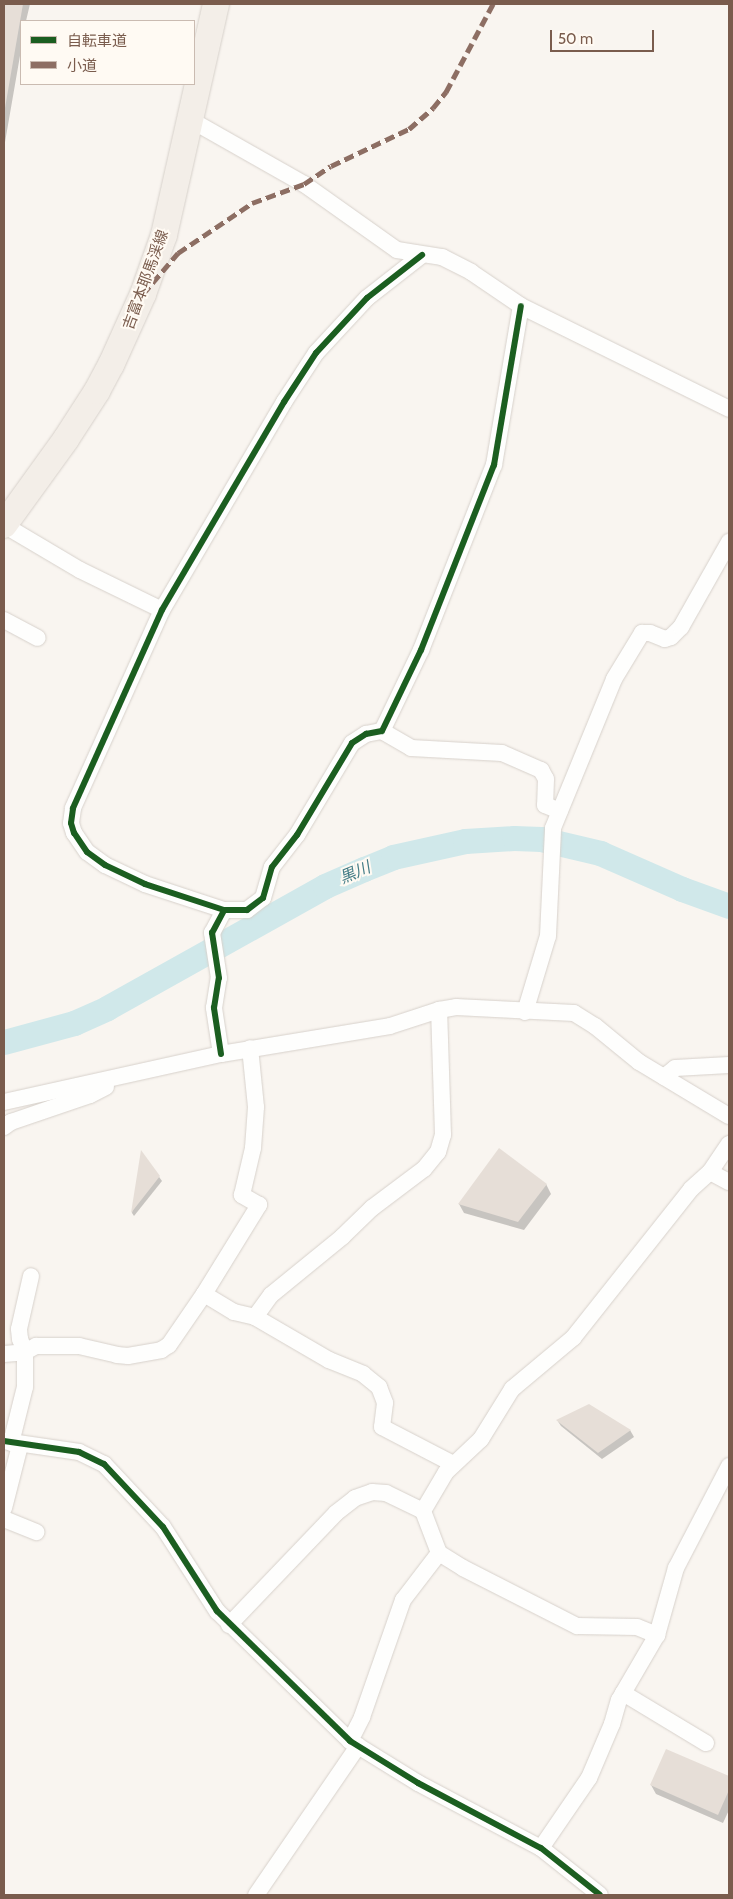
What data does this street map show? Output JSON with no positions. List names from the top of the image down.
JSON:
{
  "streets": {
    "main road": ["吉富本耶馬渓線"]
  },
  "water": ["黒川"],
  "legend": ["自転車道", "小道"],
  "scale_bar": "50 m"
}
